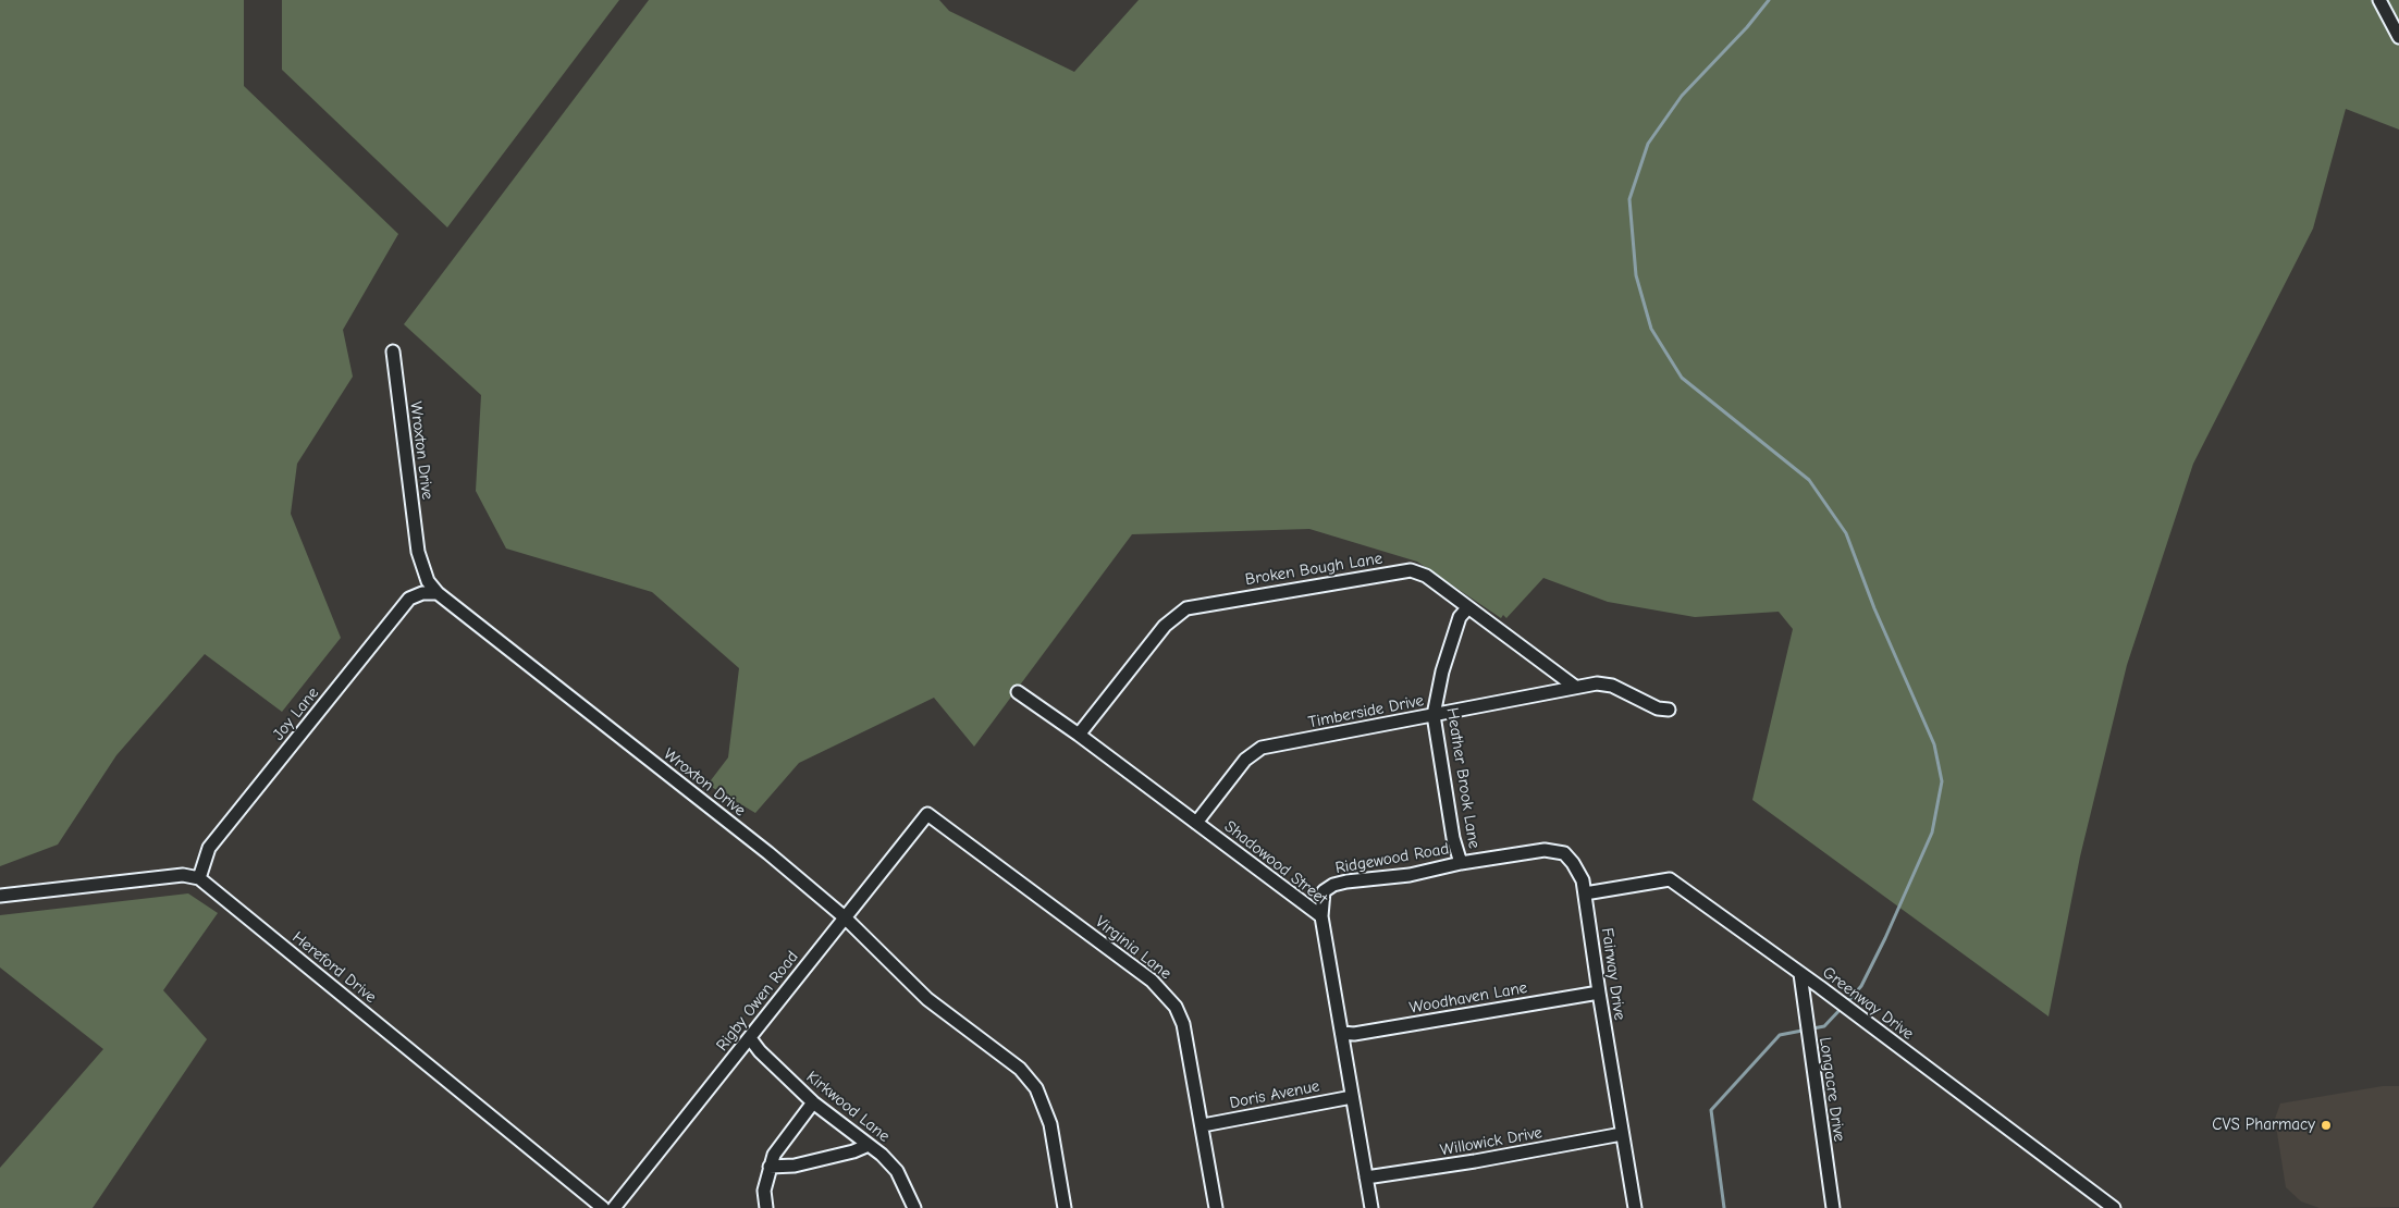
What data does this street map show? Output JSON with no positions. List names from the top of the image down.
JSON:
{
  "streets": {
    "street": [
      "Wroxton Drive",
      "Broken Bough Lane",
      "Timberside Drive",
      "Joy Lane",
      "Heather Brook Lane",
      "Ridgewood Road",
      "Shadowood Street",
      "Virginia Lane",
      "Hereford Drive",
      "Fairway Drive",
      "Woodhaven Lane",
      "Rigby Owen Road",
      "Greenway Drive",
      "Longacre Drive",
      "Doris Avenue",
      "Kirkwood Lane",
      "Willowick Drive"
    ]
  },
  "crossings": [
    ["Wroxton Drive", "Joy Lane"],
    ["Wroxton Drive", "Rigby Owen Road"],
    ["Broken Bough Lane", "Timberside Drive"],
    ["Broken Bough Lane", "Heather Brook Lane"],
    ["Broken Bough Lane", "Shadowood Street"],
    ["Timberside Drive", "Heather Brook Lane"],
    ["Timberside Drive", "Shadowood Street"],
    ["Joy Lane", "Hereford Drive"],
    ["Heather Brook Lane", "Ridgewood Road"],
    ["Heather Brook Lane", "Fairway Drive"],
    ["Ridgewood Road", "Shadowood Street"],
    ["Ridgewood Road", "Fairway Drive"],
    ["Shadowood Street", "Woodhaven Lane"],
    ["Shadowood Street", "Doris Avenue"],
    ["Shadowood Street", "Willowick Drive"],
    ["Virginia Lane", "Rigby Owen Road"],
    ["Virginia Lane", "Doris Avenue"],
    ["Fairway Drive", "Woodhaven Lane"],
    ["Fairway Drive", "Greenway Drive"],
    ["Fairway Drive", "Willowick Drive"],
    ["Rigby Owen Road", "Kirkwood Lane"],
    ["Greenway Drive", "Longacre Drive"]
  ],
  "places": ["CVS Pharmacy"]
}
